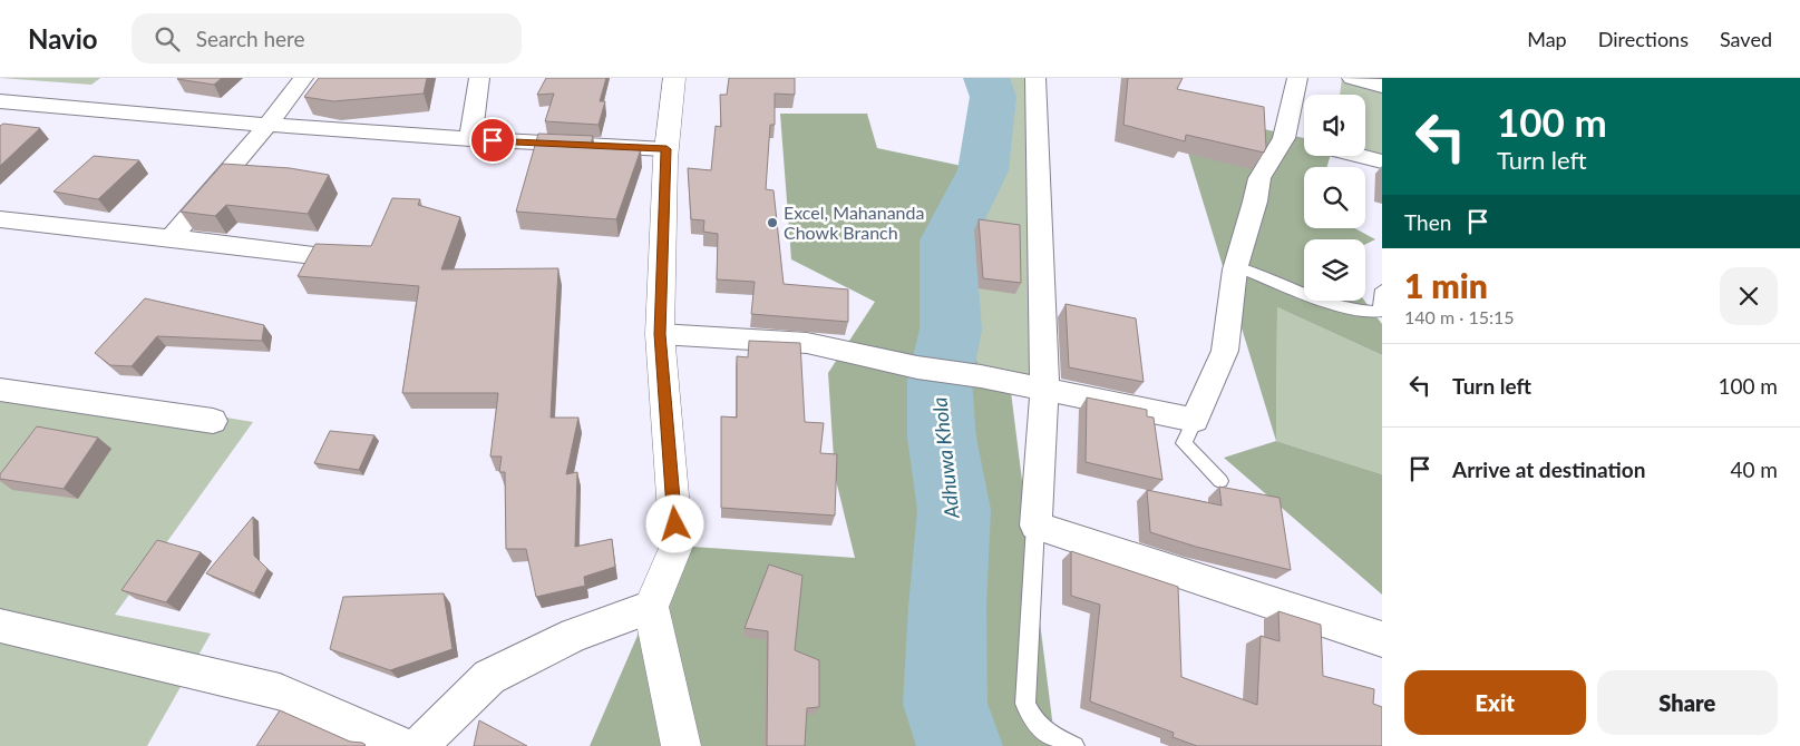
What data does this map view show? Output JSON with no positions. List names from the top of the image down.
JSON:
{
  "water": ["Adhuwa Khola"],
  "places": ["Excel, Mahananda Chowk Branch"],
  "page": {
    "header": "Navio",
    "search": "Search here",
    "nav": ["Map", "Directions", "Saved"],
    "turn": ["100 m", "Turn left"],
    "then": "Then",
    "heading": ["1 min", "140 m · 15:15"],
    "list": [
      {
        "name": "Turn left",
        "value": "100 m"
      },
      {
        "name": "Arrive at destination",
        "value": "40 m"
      }
    ],
    "buttons": ["Exit", "Share"]
  }
}
